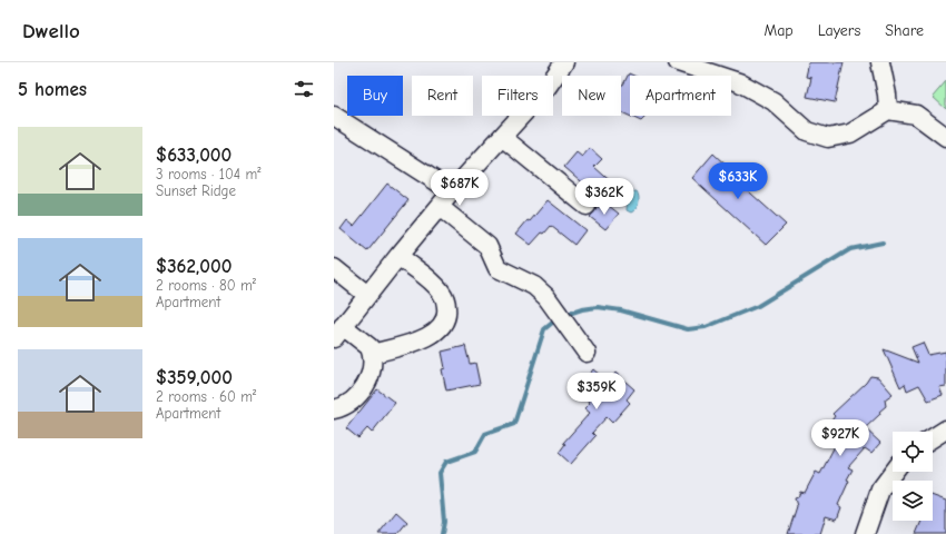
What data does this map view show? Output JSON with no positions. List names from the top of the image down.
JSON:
{
  "page": {
    "header": "Dwello",
    "nav": ["Map", "Layers", "Share"],
    "heading": "5 homes",
    "chip": [
      "Buy",
      "Rent",
      "Filters",
      "New",
      "Apartment"
    ],
    "list": [
      {
        "name": "$633,000",
        "note": "3 rooms · 104 m² · Sunset Ridge"
      },
      {
        "name": "$362,000",
        "note": "2 rooms · 80 m² · Apartment"
      },
      {
        "name": "$359,000",
        "note": "2 rooms · 60 m² · Apartment"
      }
    ],
    "price": [
      "$633K",
      "$687K",
      "$362K",
      "$359K",
      "$927K"
    ]
  }
}
